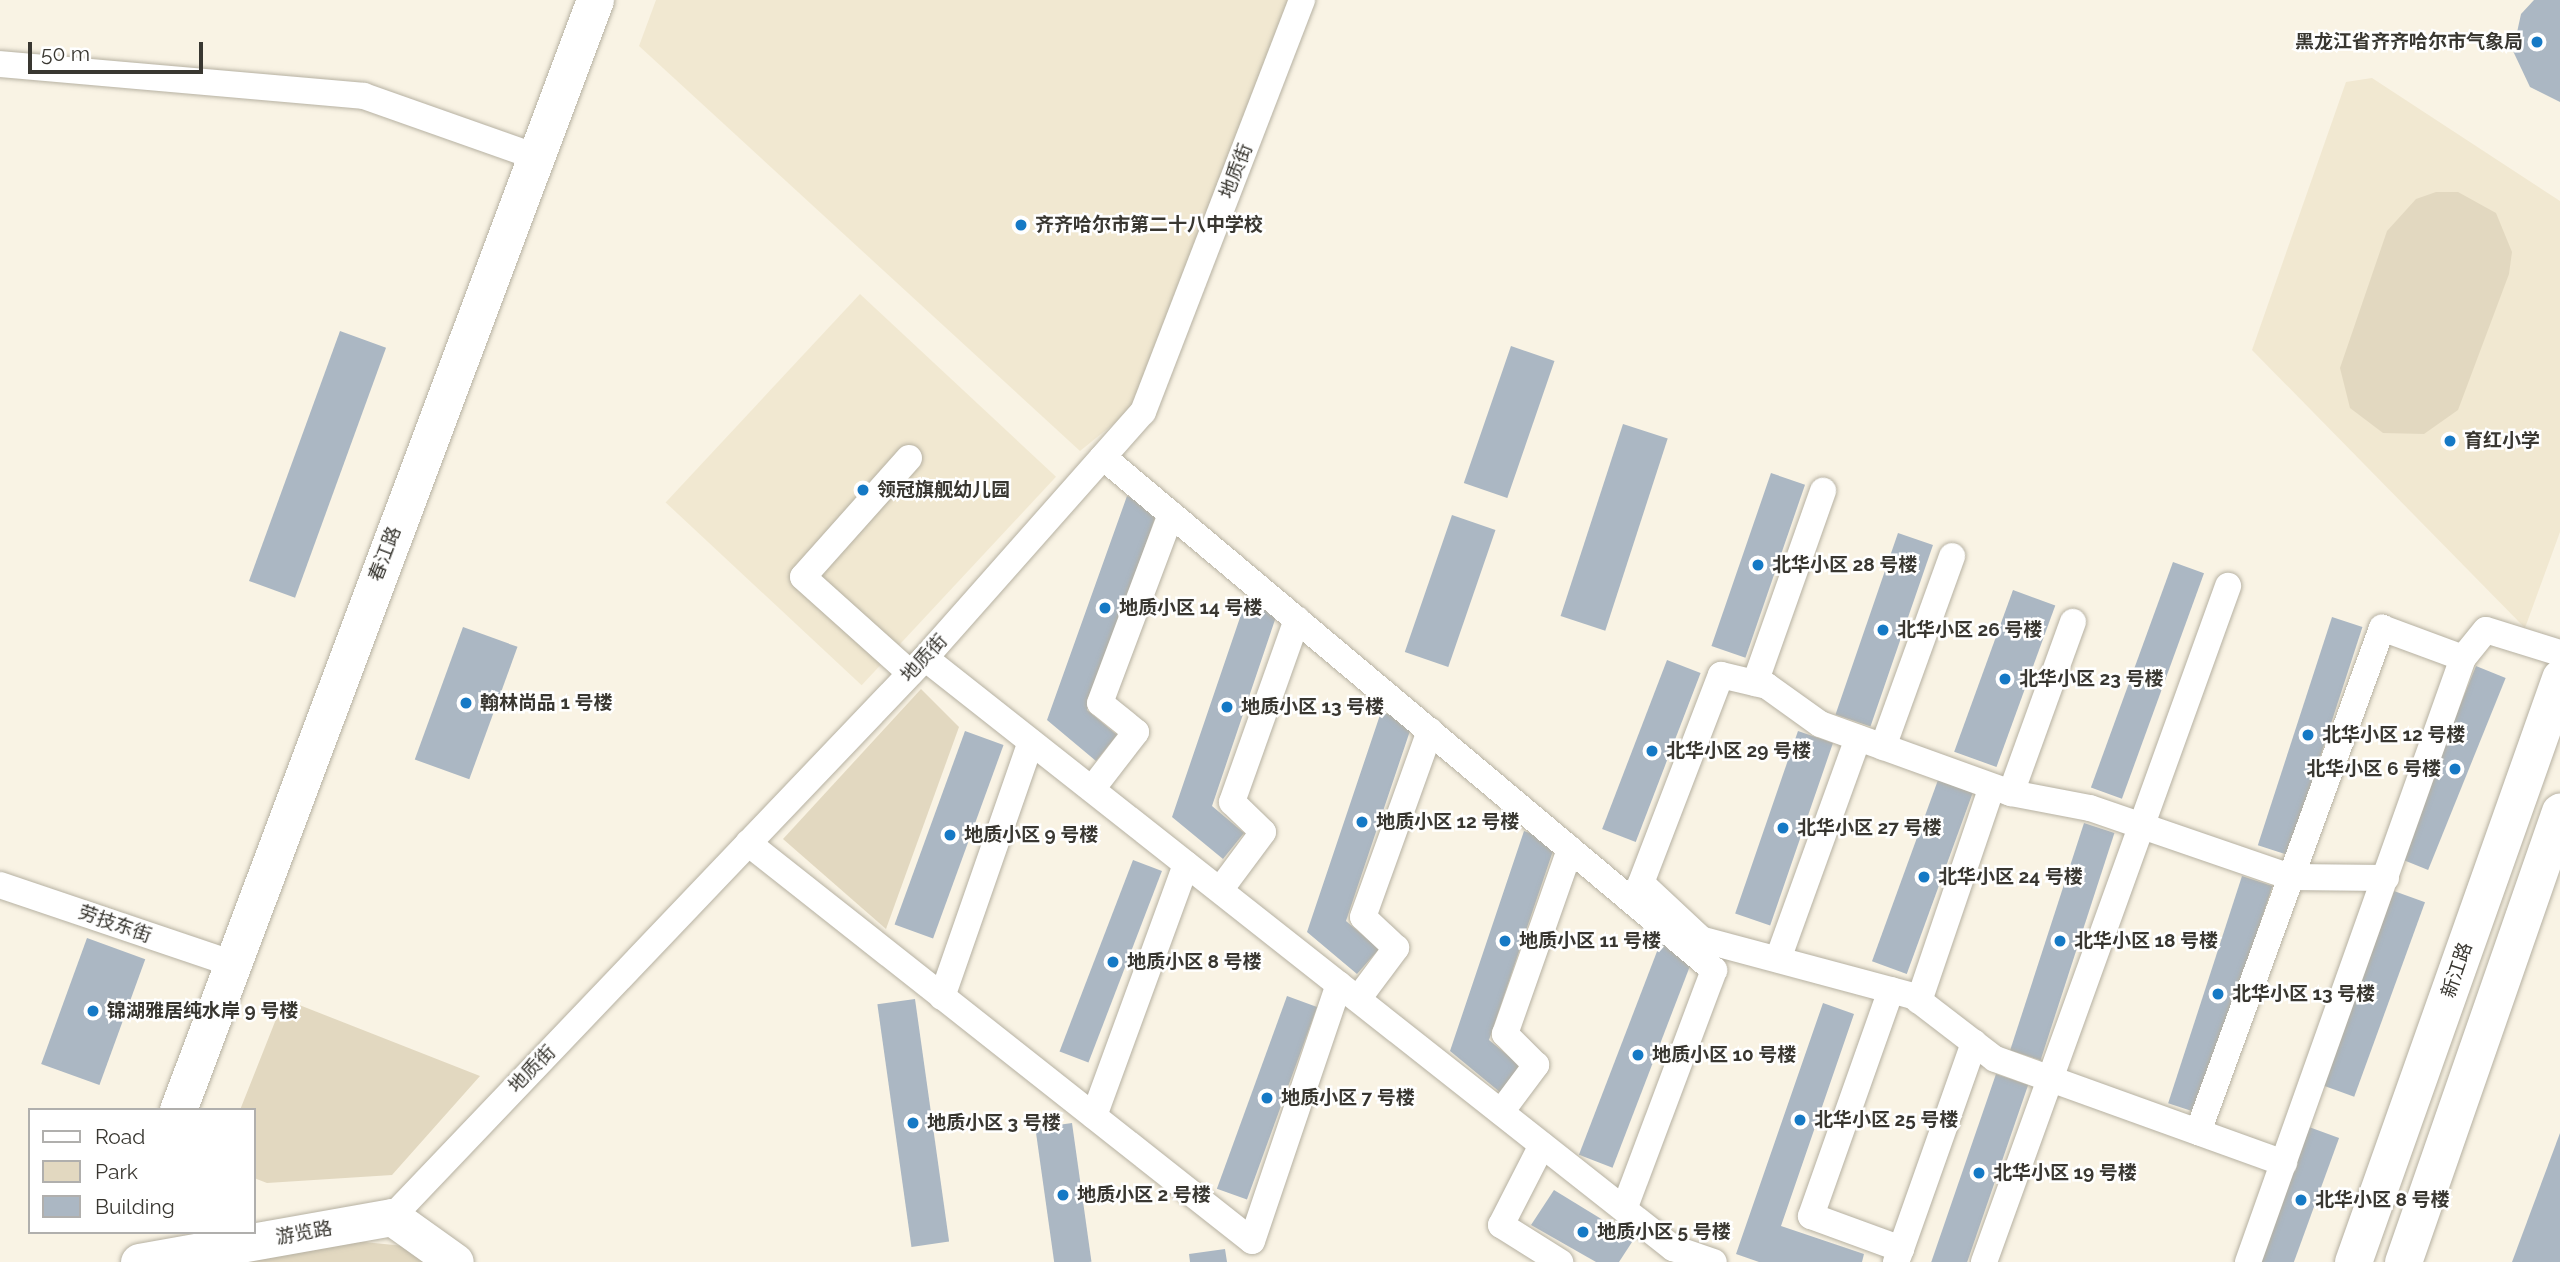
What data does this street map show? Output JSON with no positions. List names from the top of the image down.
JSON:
{
  "streets": {
    "main road": ["春江路", "新江路", "游览路"],
    "street": ["地质街", "劳技东街"]
  },
  "crossings": [
    ["地质街", "游览路"],
    ["春江路", "劳技东街"]
  ],
  "places": [
    "黑龙江省齐齐哈尔市气象局",
    "齐齐哈尔市第二十八中学校",
    "育红小学",
    "领冠旗舰幼儿园",
    "北华小区 28 号楼",
    "地质小区 14 号楼",
    "北华小区 26 号楼",
    "北华小区 23 号楼",
    "翰林尚品 1 号楼",
    "地质小区 13 号楼",
    "北华小区 12 号楼",
    "北华小区 29 号楼",
    "北华小区 6 号楼",
    "地质小区 12 号楼",
    "北华小区 27 号楼",
    "地质小区 9 号楼",
    "北华小区 24 号楼",
    "地质小区 11 号楼",
    "北华小区 18 号楼",
    "地质小区 8 号楼",
    "北华小区 13 号楼",
    "锦湖雅居纯水岸 9 号楼",
    "地质小区 10 号楼",
    "地质小区 7 号楼",
    "北华小区 25 号楼",
    "地质小区 3 号楼",
    "北华小区 19 号楼",
    "地质小区 2 号楼",
    "北华小区 8 号楼",
    "地质小区 5 号楼"
  ],
  "legend": ["Road", "Park", "Building"],
  "scale_bar": "50 m"
}
